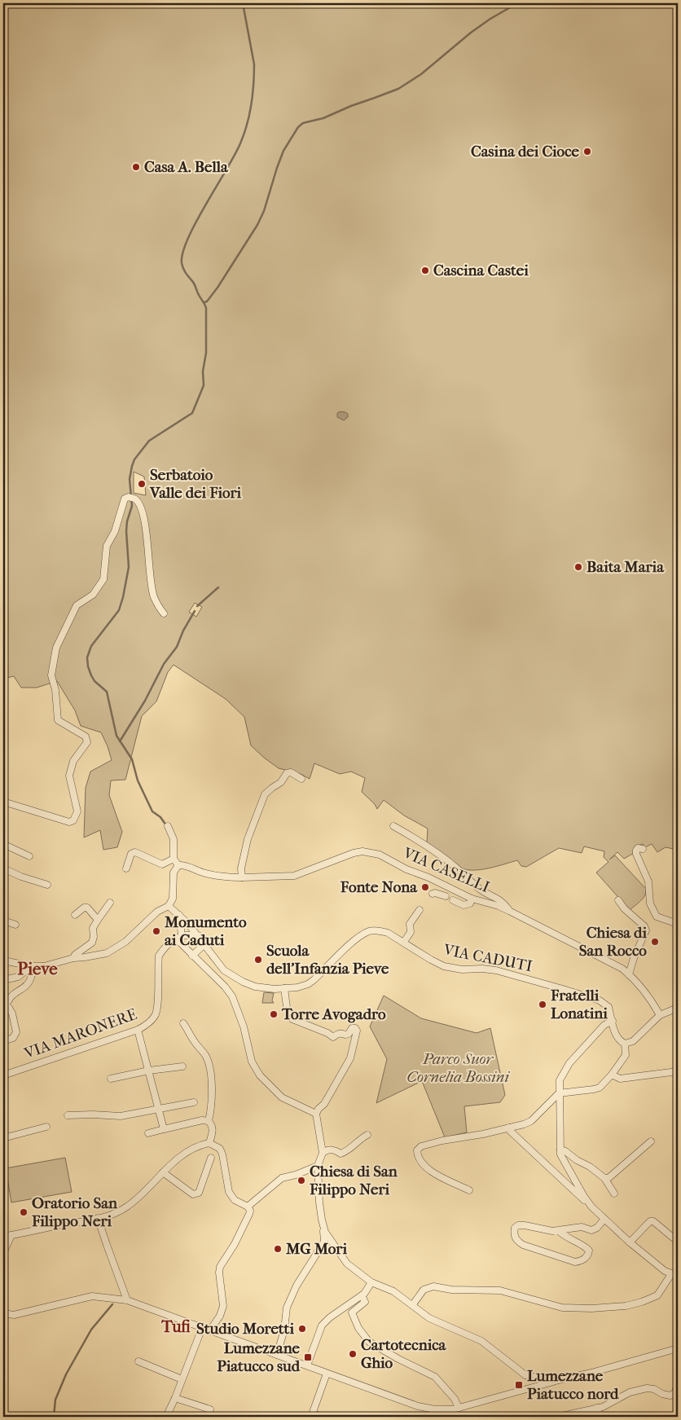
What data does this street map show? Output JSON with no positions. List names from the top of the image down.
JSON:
{
  "streets": {
    "street": ["VIA CASELLI", "VIA CADUTI", "VIA MARONERE"]
  },
  "districts": ["Pieve", "Tufi"],
  "parks": ["Parco Suor Cornelia Bossini"],
  "places": {
    "other": [
      "Casina dei Cioce",
      "Casa A. Bella",
      "Cascina Castei",
      "Serbatoio Valle dei Fiori",
      "Baita Maria",
      "Fonte Nona",
      "Monumento ai Caduti",
      "Chiesa di San Rocco",
      "Scuola dell'Infanzia Pieve",
      "Fratelli Lonatini",
      "Torre Avogadro",
      "Chiesa di San Filippo Neri",
      "Oratorio San Filippo Neri",
      "MG Mori",
      "Studio Moretti",
      "Cartotecnica Ghio"
    ],
    "transit": ["Lumezzane Piatucco sud", "Lumezzane Piatucco nord"]
  }
}
